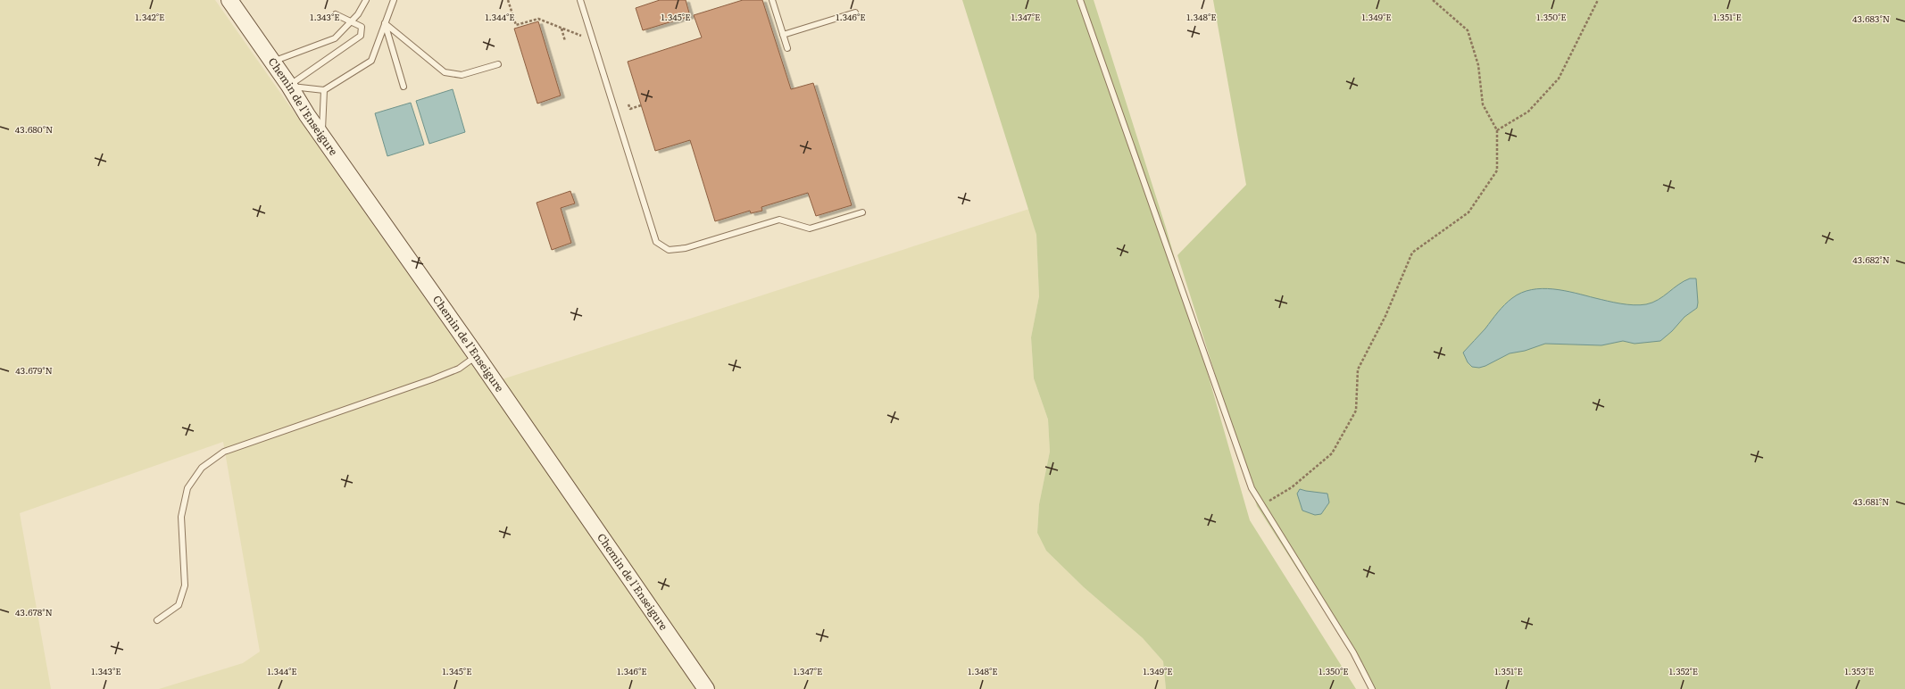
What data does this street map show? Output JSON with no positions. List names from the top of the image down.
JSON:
{
  "streets": {
    "street": ["Chemin de l'Enseigure"]
  },
  "coordinates": [
    "1.342°E",
    "1.343°E",
    "1.344°E",
    "1.345°E",
    "1.346°E",
    "1.347°E",
    "1.348°E",
    "1.349°E",
    "1.350°E",
    "1.351°E",
    "43.683°N",
    "43.680°N",
    "43.682°N",
    "43.679°N",
    "43.681°N",
    "43.678°N",
    "1.352°E",
    "1.353°E"
  ]
}
